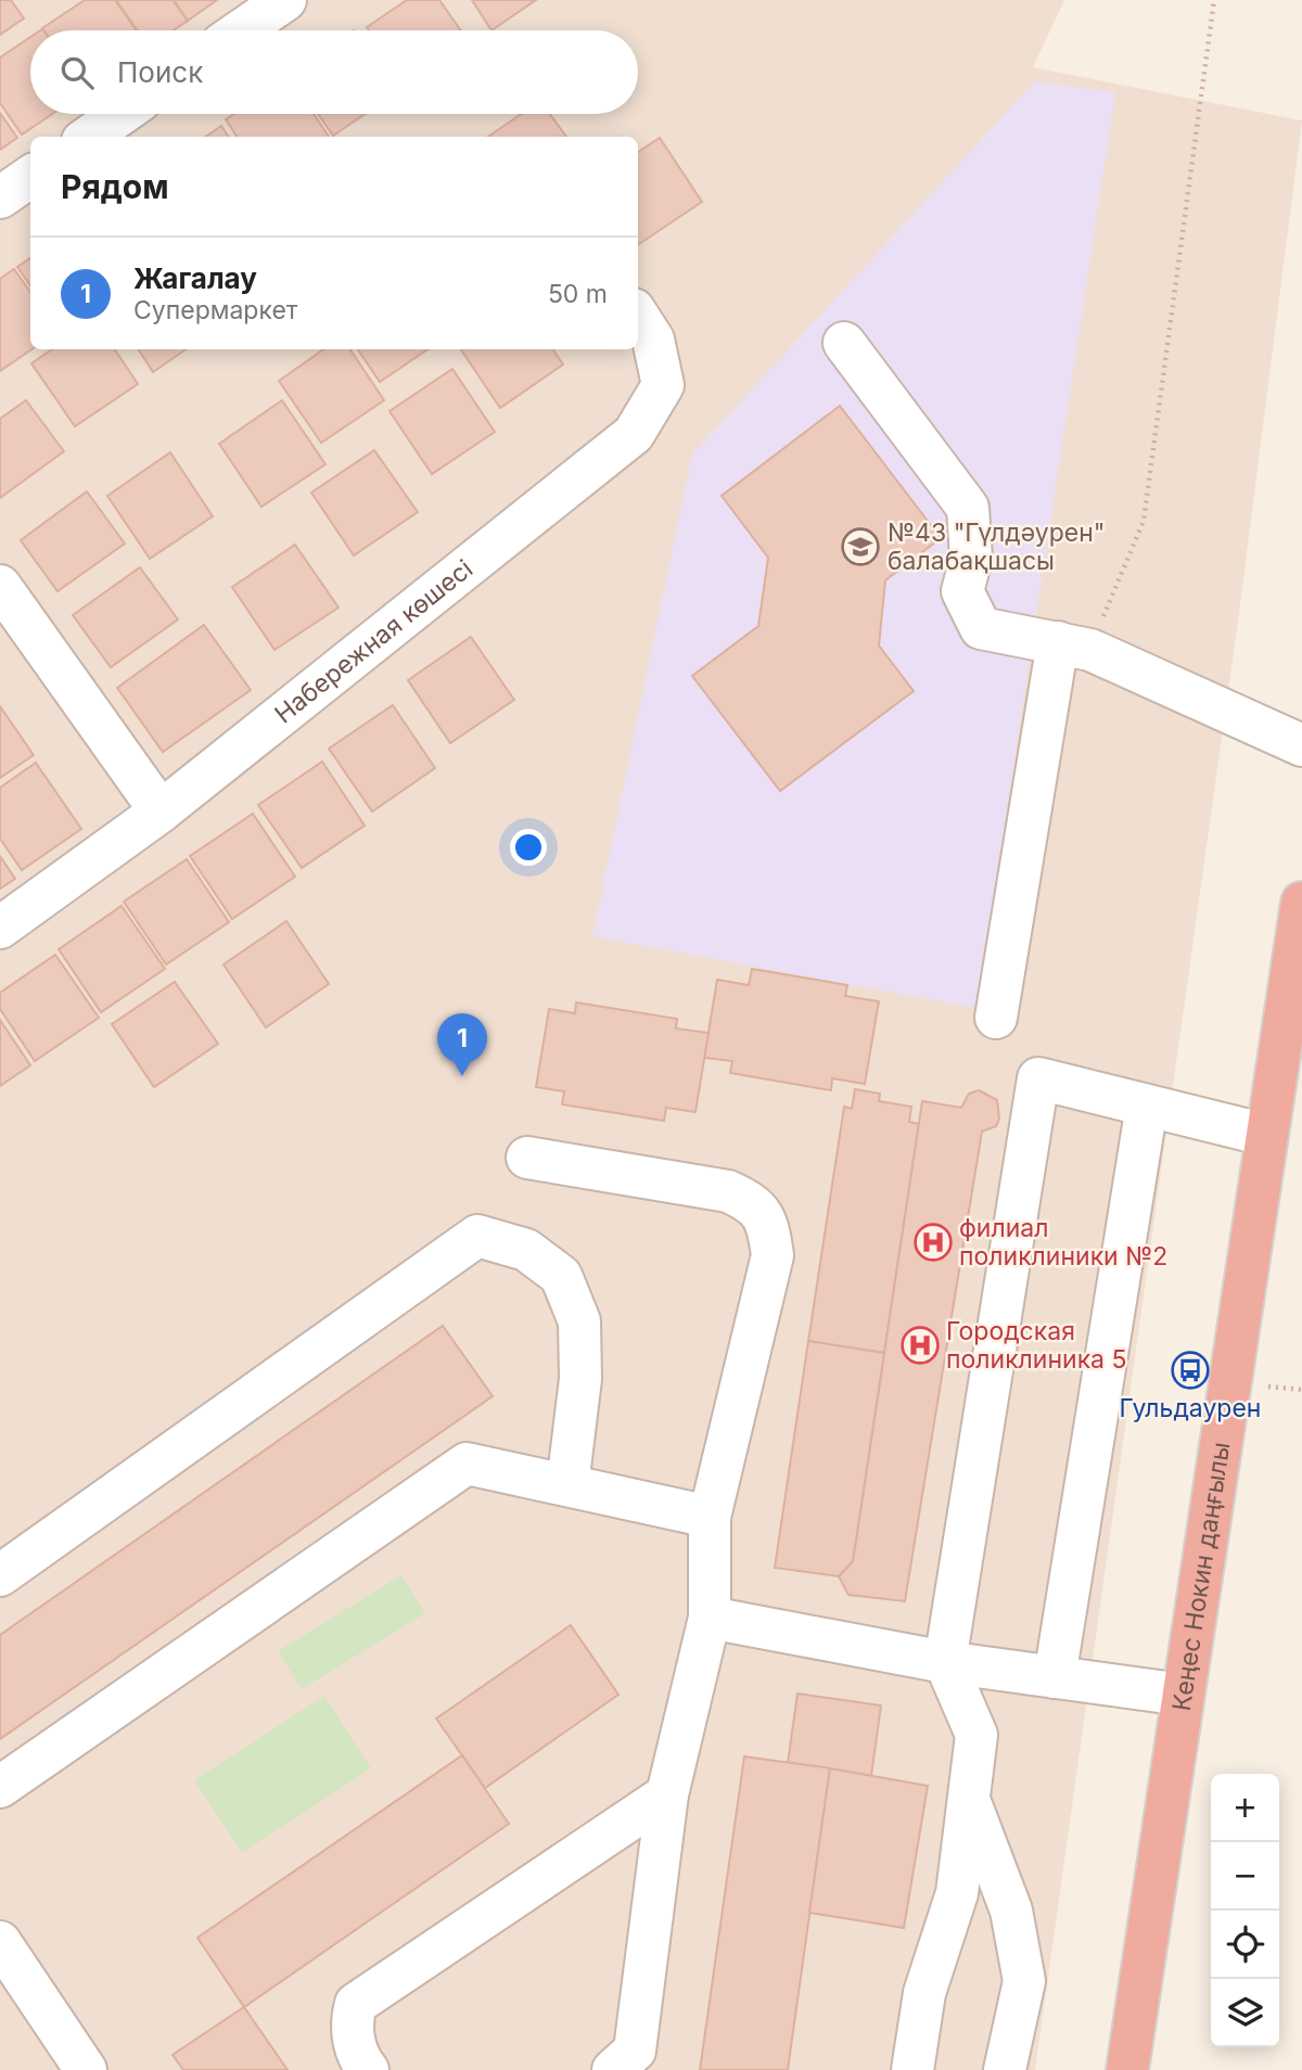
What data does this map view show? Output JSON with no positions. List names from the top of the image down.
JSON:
{
  "streets": {
    "highway": ["Кеңес Нокин даңғылы"],
    "street": ["Набережная көшесі"]
  },
  "places": {
    "school or university": ["№43 \"Гүлдәурен\" балабақшасы"],
    "hospital": ["филиал поликлиники №2", "Городская поликлиника 5"],
    "bus stop": ["Гульдаурен"]
  },
  "page": {
    "search": "Поиск",
    "heading": "Рядом",
    "list": [
      {
        "mark": "1",
        "name": "Жагалау",
        "note": "Супермаркет",
        "value": "50 m"
      }
    ],
    "pins": "1",
    "map_buttons": ["+", "−"]
  }
}
